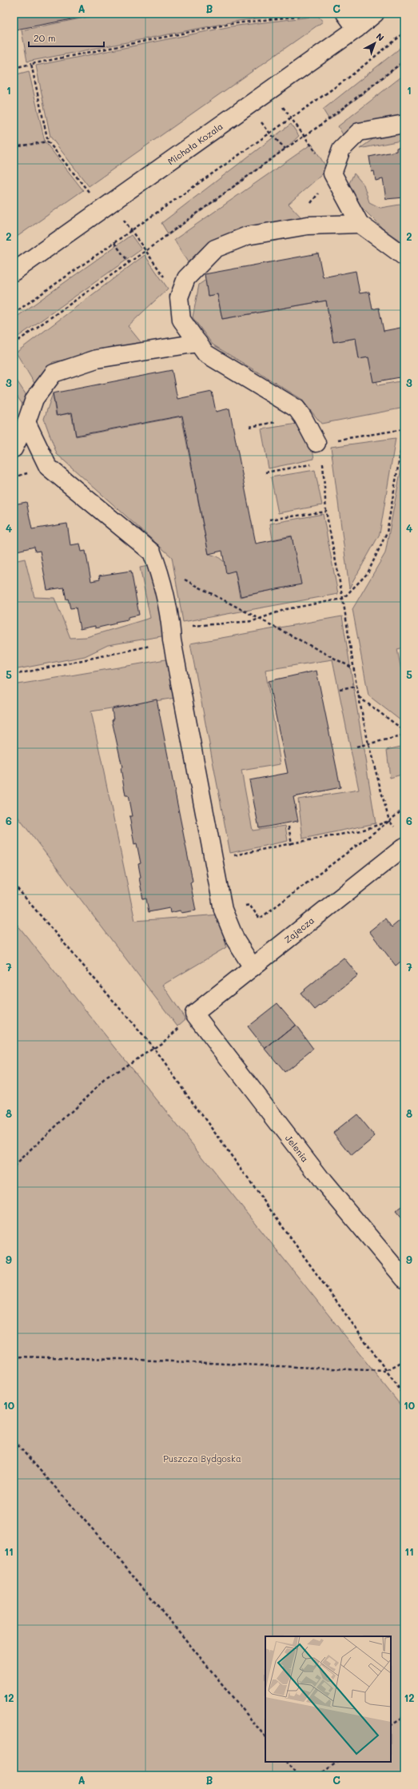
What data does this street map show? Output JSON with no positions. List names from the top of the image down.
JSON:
{
  "streets": {
    "street": ["Michała Kozala", "Zajęcza", "Jelenia"]
  },
  "crossings": [
    ["Zajęcza", "Jelenia"]
  ],
  "parks": ["Puszcza Bydgoska"],
  "scale_bar": "20 m",
  "north": "top right",
  "grid": {
    "columns": ["A", "B", "C"],
    "rows": [
      "1",
      "2",
      "3",
      "4",
      "5",
      "6",
      "7",
      "8",
      "9",
      "10",
      "11",
      "12"
    ]
  }
}
